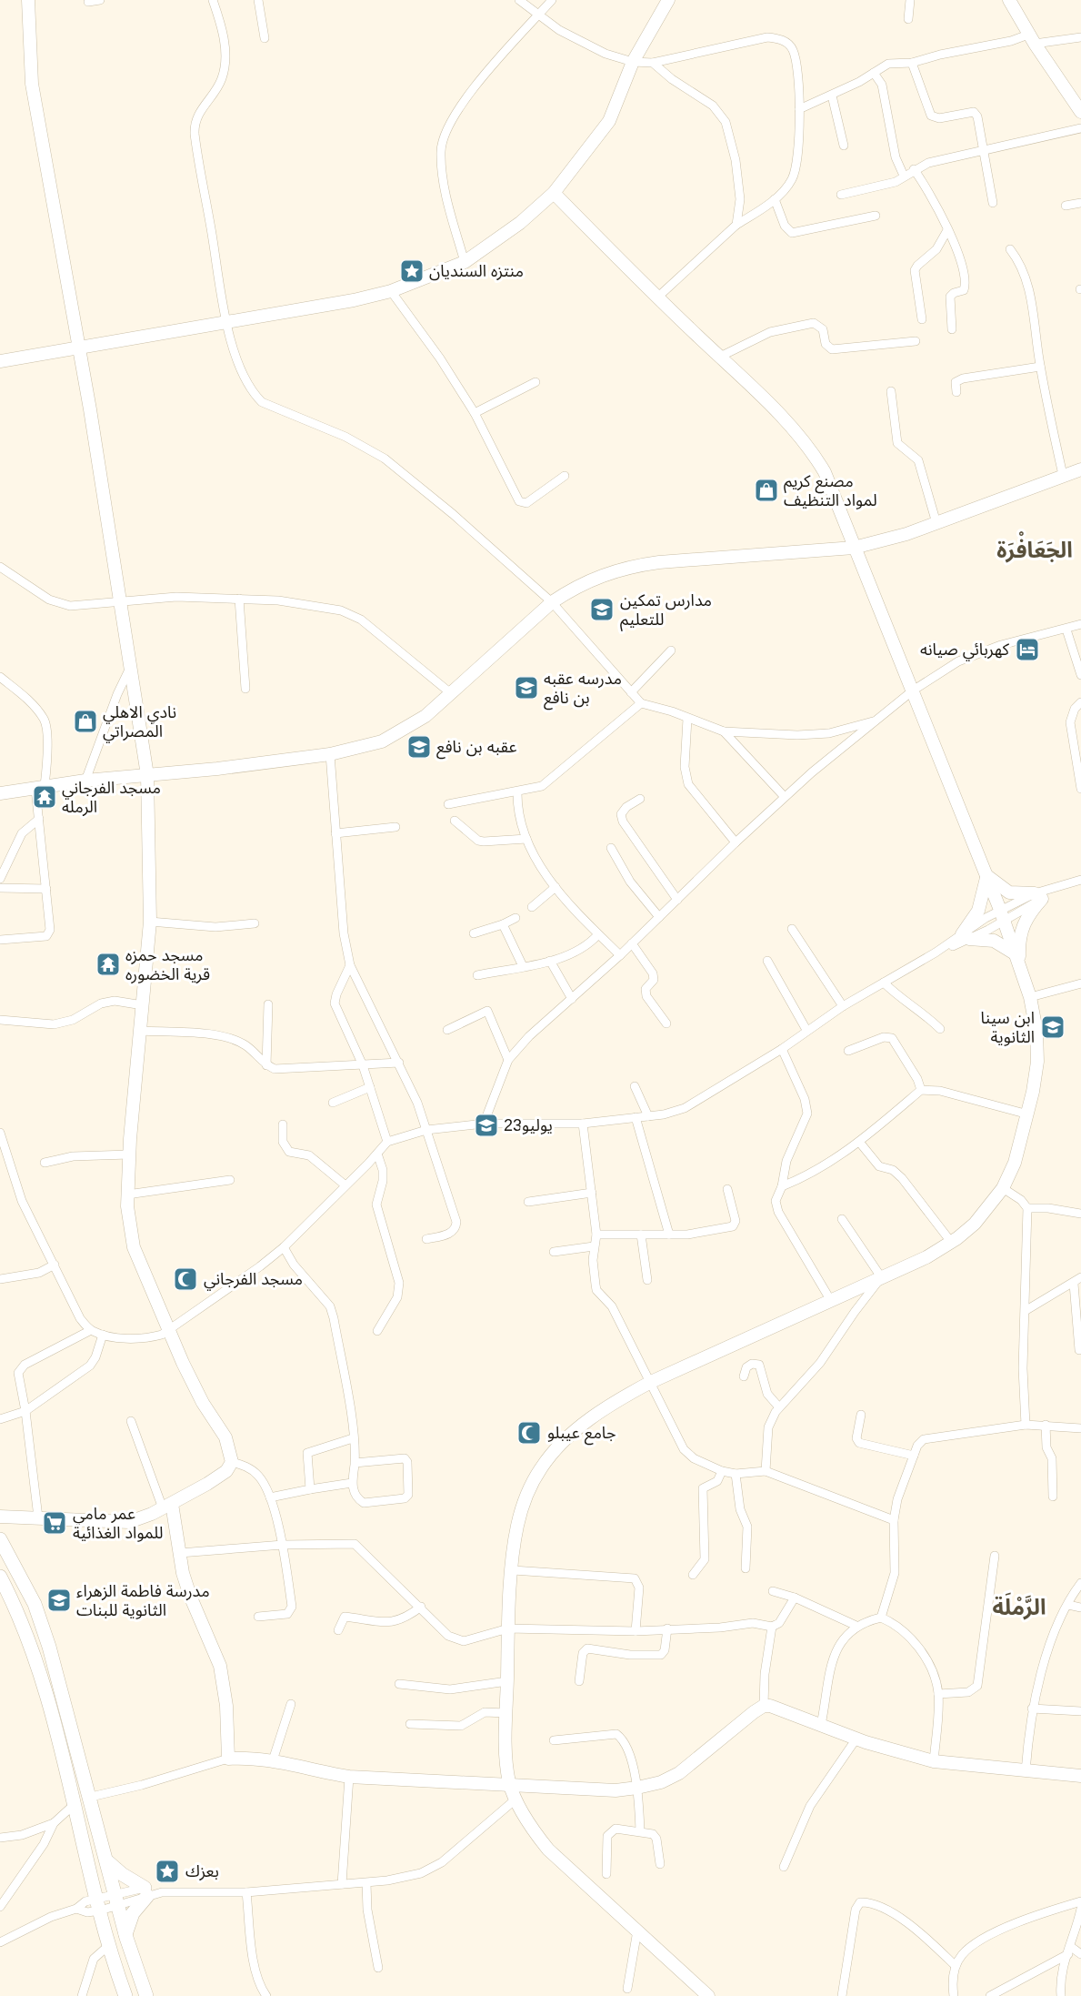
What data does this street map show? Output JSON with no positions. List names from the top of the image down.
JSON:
{
  "districts": ["الجَعَافْرَة", "الرَّمْلَة"],
  "places": {
    "place": ["منتزه السنديان", "بعزك"],
    "shop": ["مصنع كريم لمواد التنظيف", "نادي الاهلي المصراتي"],
    "school or university": [
      "مدارس تمكين للتعليم",
      "مدرسه عقبه بن نافع",
      "عقبه بن نافع",
      "ابن سينا الثانوية",
      "23يوليو",
      "مدرسة فاطمة الزهراء الثانوية للبنات"
    ],
    "hotel": ["كهربائي صيانه"],
    "temple": ["مسجد الفرجاني الرمله", "مسجد حمزه قرية الخضوره"],
    "mosque": ["مسجد الفرجاني", "جامع عيبلو"],
    "supermarket": ["عمر مامي للمواد الغذائية"]
  }
}
